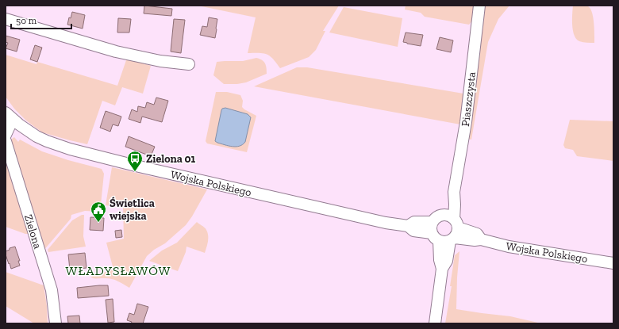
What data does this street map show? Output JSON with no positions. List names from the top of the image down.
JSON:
{
  "streets": {
    "street": ["Piaszczysta", "Wojska Polskiego", "Zielona"]
  },
  "crossings": [
    ["Piaszczysta", "Wojska Polskiego"]
  ],
  "districts": ["WŁADYSŁAWÓW"],
  "places": {
    "bus stop": ["Zielona 01"],
    "public building": ["Świetlica wiejska"]
  },
  "scale_bar": "50 m"
}
